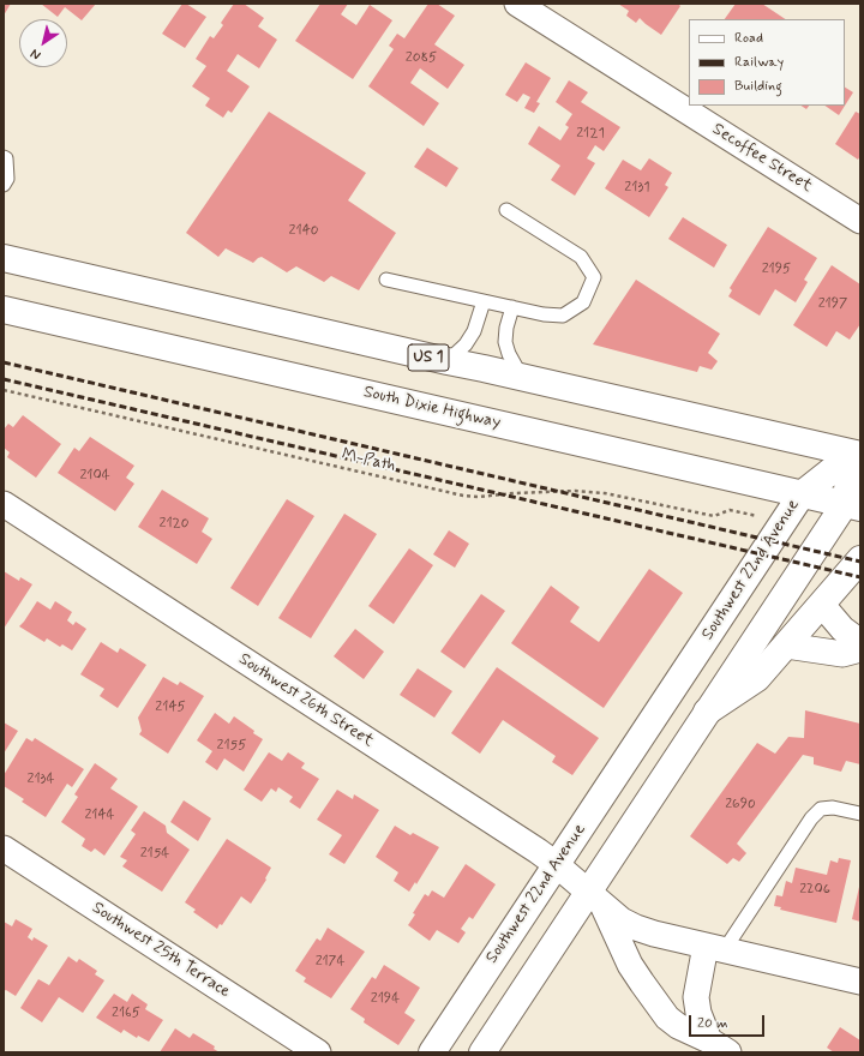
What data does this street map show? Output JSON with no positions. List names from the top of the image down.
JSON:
{
  "streets": {
    "main road": ["US 1", "South Dixie Highway", "Southwest 22nd Avenue"],
    "street": ["Secoffee Street", "Southwest 26th Street", "Southwest 25th Terrace"],
    "path": ["M-Path"]
  },
  "crossings": [
    ["US 1", "Southwest 22nd Avenue"],
    ["South Dixie Highway", "Southwest 22nd Avenue"],
    ["Southwest 22nd Avenue", "Southwest 26th Street"]
  ],
  "house_numbers": [
    "2085",
    "2121",
    "2131",
    "2140",
    "2195",
    "2197",
    "2104",
    "2120",
    "2145",
    "2155",
    "2134",
    "2690",
    "2144",
    "2154",
    "2206",
    "2174",
    "2194",
    "2165"
  ],
  "legend": ["Road", "Railway", "Building"],
  "scale_bar": "20 m",
  "north": "bottom left"
}
